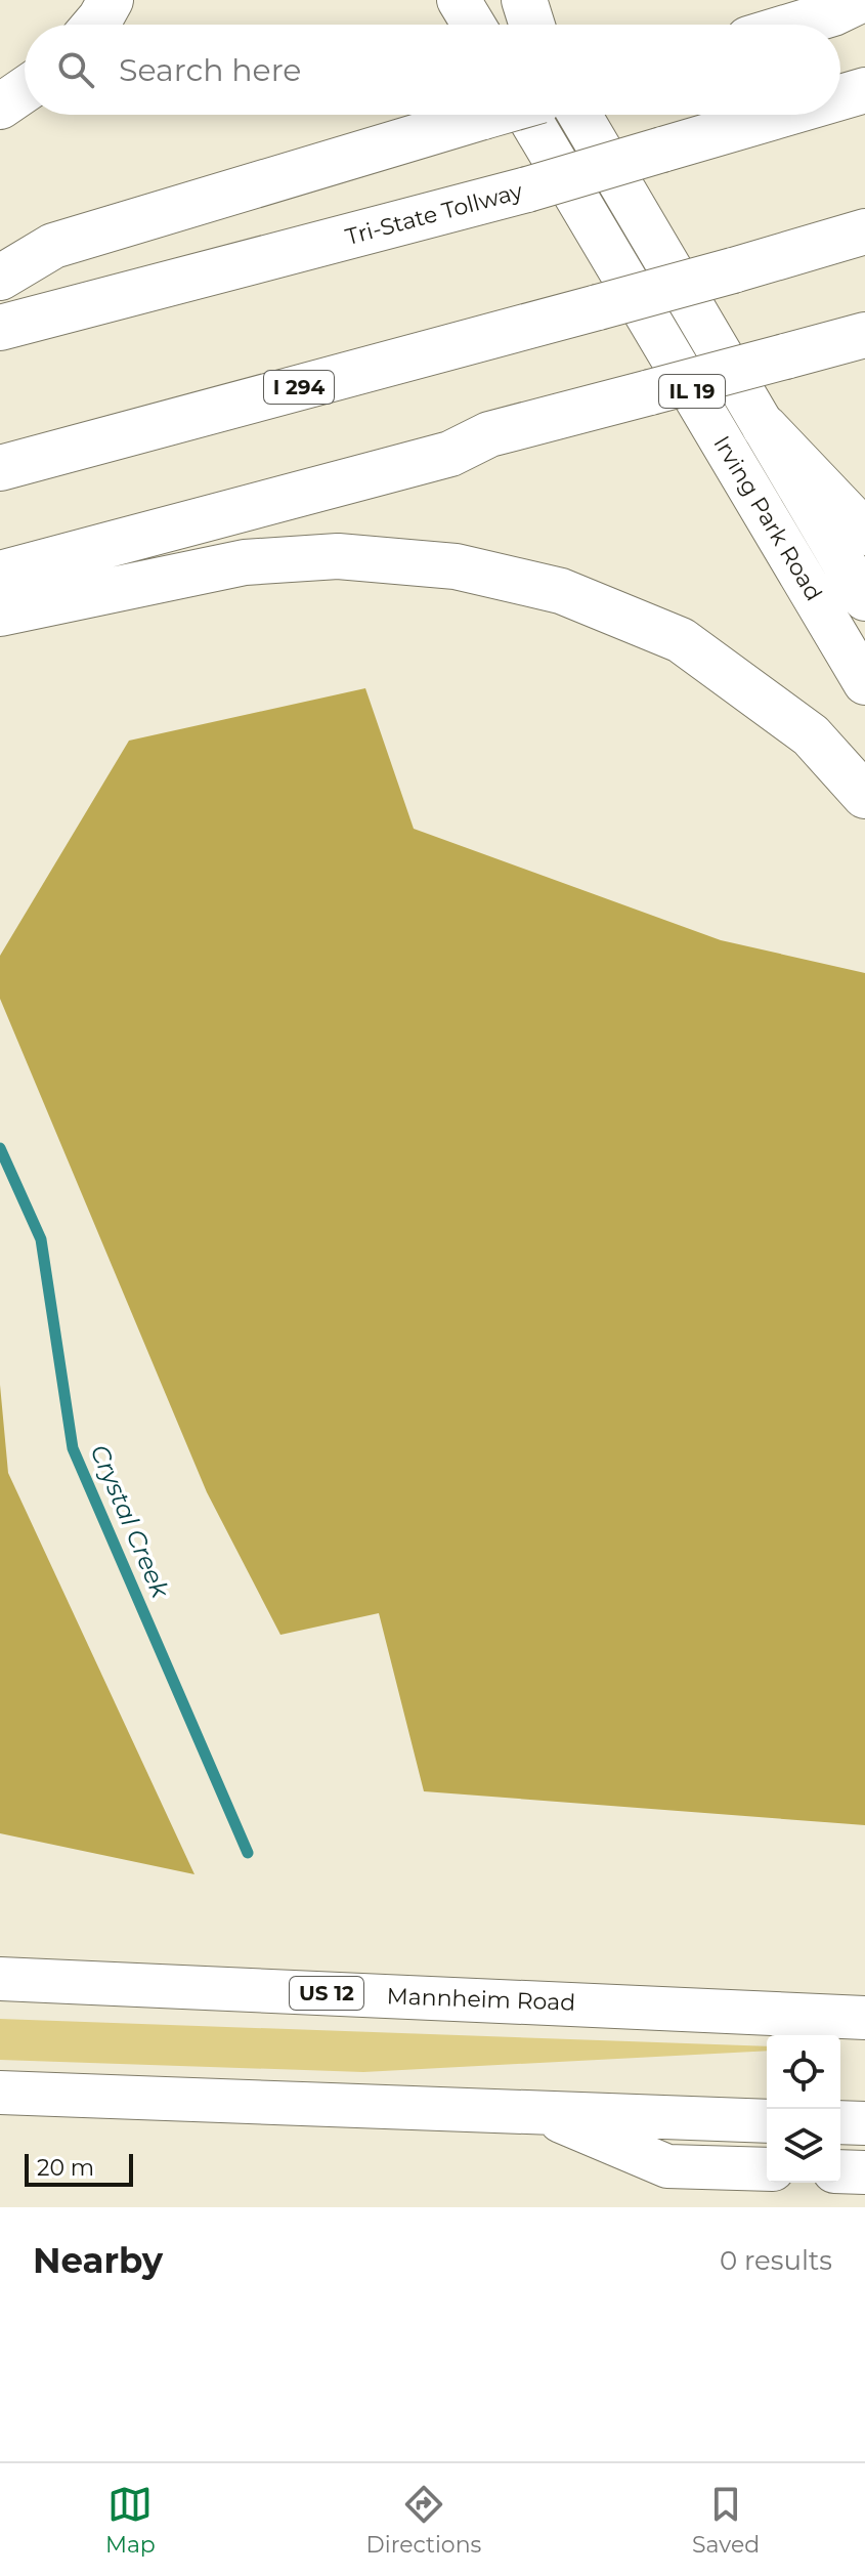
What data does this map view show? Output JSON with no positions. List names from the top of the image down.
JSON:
{
  "streets": {
    "highway": ["Tri-State Tollway", "I 294"],
    "main road": [
      "IL 19",
      "Irving Park Road",
      "US 12",
      "Mannheim Road"
    ]
  },
  "water": ["Crystal Creek"],
  "scale_bar": "20 m",
  "page": {
    "search": "Search here",
    "scale": "20 m",
    "heading": ["Nearby", "0 results"],
    "nav": ["Map", "Directions", "Saved"]
  }
}
